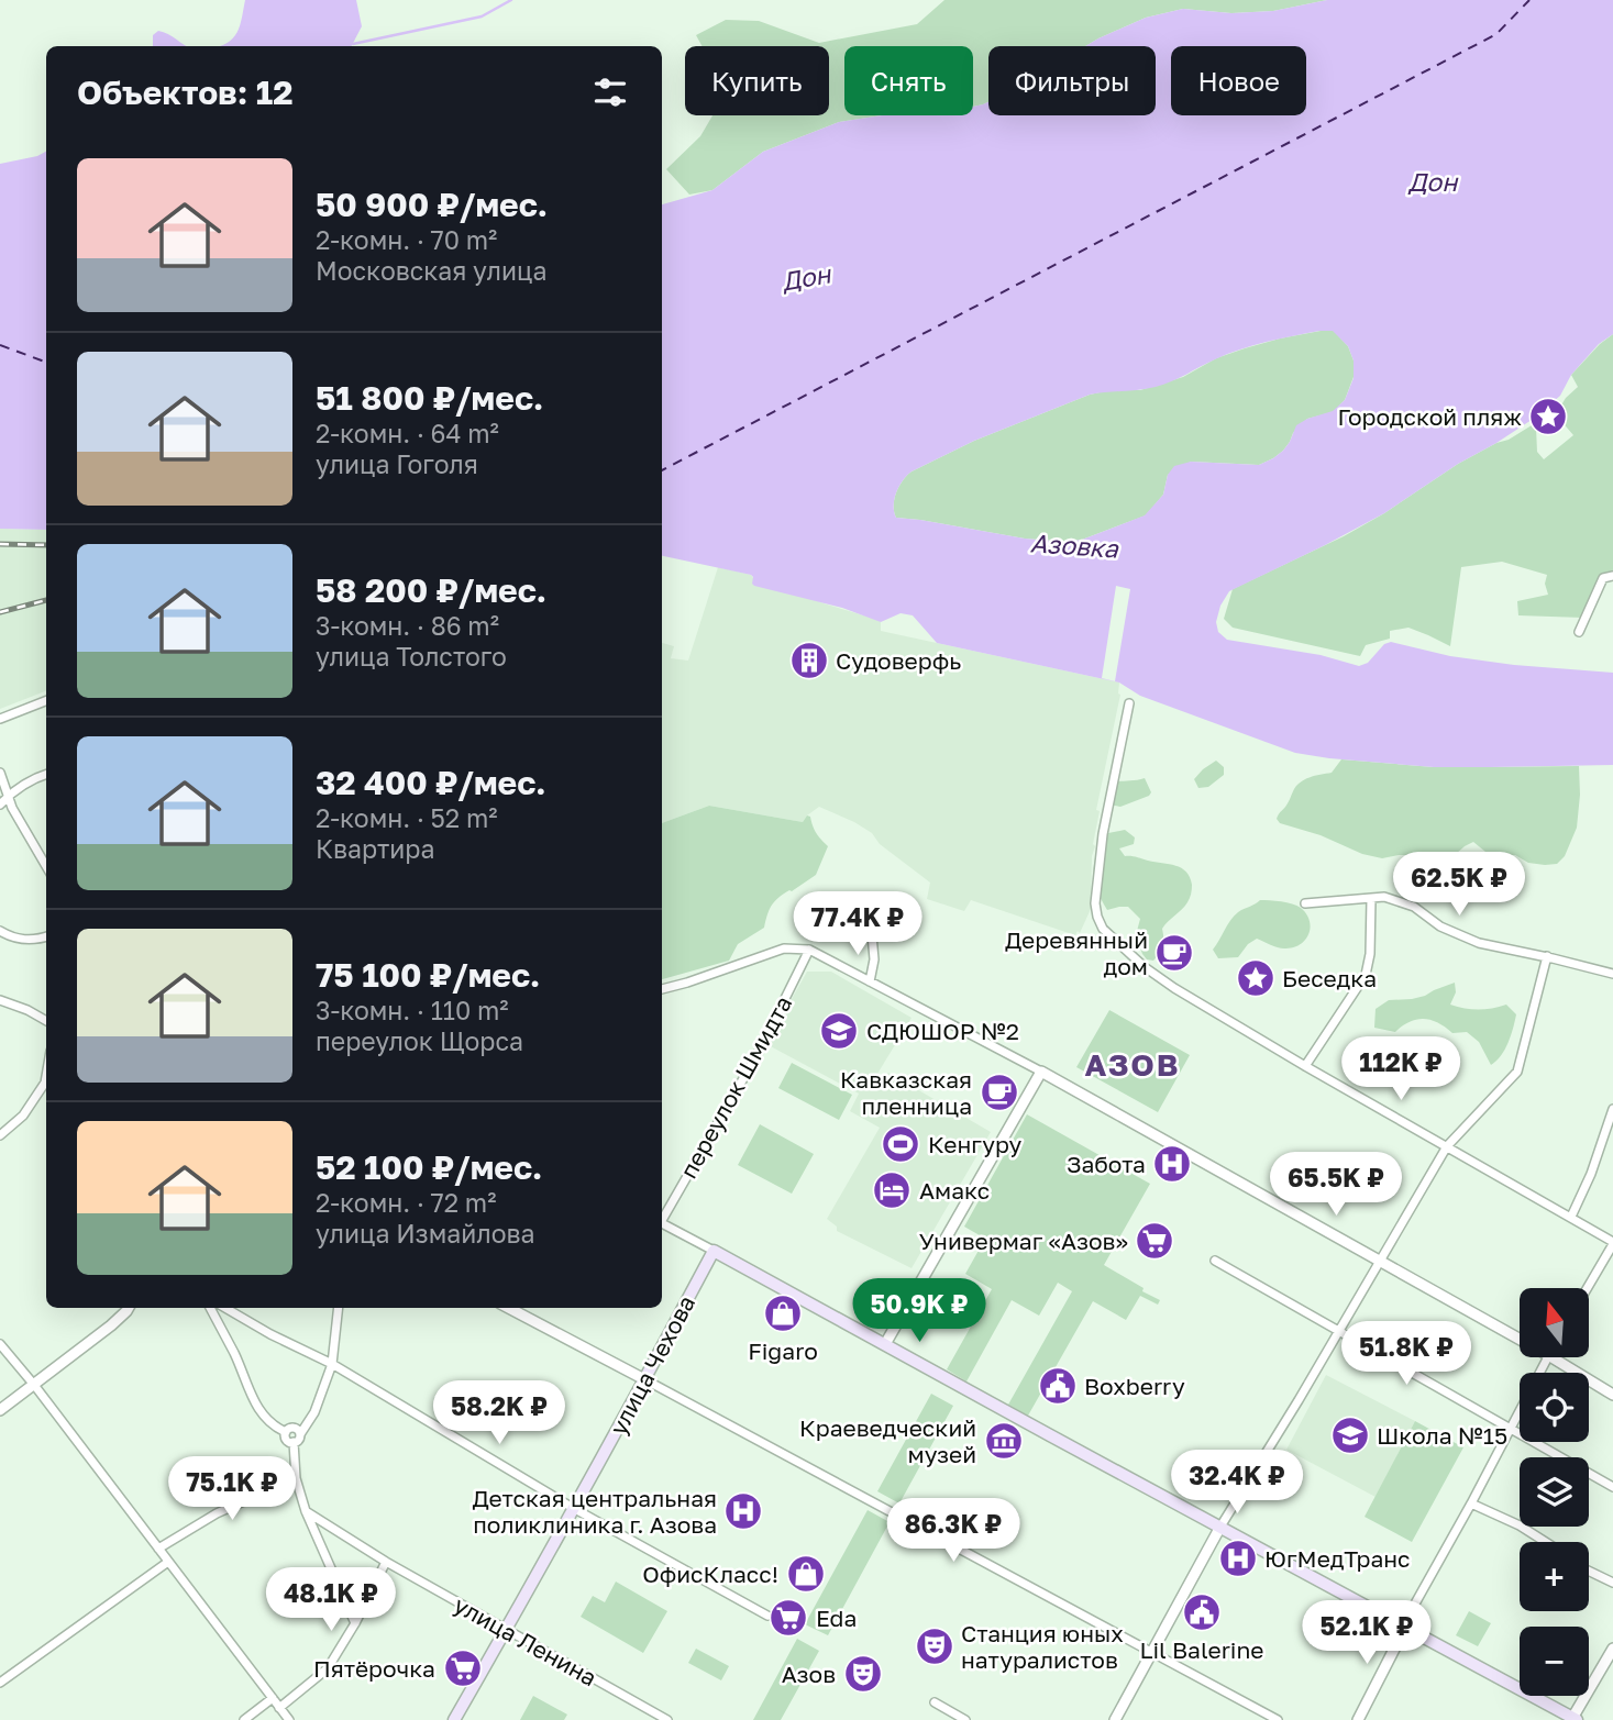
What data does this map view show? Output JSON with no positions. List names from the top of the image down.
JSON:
{
  "streets": {
    "main road": ["улица Чехова"],
    "street": ["переулок Шмидта", "улица Ленина"]
  },
  "crossings": [
    ["улица Чехова", "улица Ленина"]
  ],
  "districts": ["АЗОВ"],
  "water": ["Дон", "Азовка"],
  "places": {
    "place": ["Городской пляж", "Беседка"],
    "building": ["Судоверфь"],
    "cafe": ["Деревянный дом", "Кавказская пленница"],
    "school or university": ["СДЮШОР №2", "Школа №15"],
    "sports": ["Кенгуру"],
    "hospital": ["Забота", "Детская центральная поликлиника г. Азова", "ЮгМедТранс"],
    "hotel": ["Амакс"],
    "supermarket": ["Универмаг «Азов»", "Eda", "Пятёрочка"],
    "shop": ["Figaro", "ОфисКласс!"],
    "public building": ["Boxberry", "Lil Balerine"],
    "museum": ["Краеведческий музей"],
    "theatre": ["Станция юных натуралистов", "Азов"]
  },
  "north": "top",
  "page": {
    "chip": [
      "Купить",
      "Снять",
      "Фильтры",
      "Новое"
    ],
    "heading": "Объектов: 12",
    "list": [
      {
        "name": "50 900 ₽/мес.",
        "note": "2-комн. · 70 m² · Московская улица"
      },
      {
        "name": "51 800 ₽/мес.",
        "note": "2-комн. · 64 m² · улица Гоголя"
      },
      {
        "name": "58 200 ₽/мес.",
        "note": "3-комн. · 86 m² · улица Толстого"
      },
      {
        "name": "32 400 ₽/мес.",
        "note": "2-комн. · 52 m² · Квартира"
      },
      {
        "name": "75 100 ₽/мес.",
        "note": "3-комн. · 110 m² · переулок Щорса"
      },
      {
        "name": "52 100 ₽/мес.",
        "note": "2-комн. · 72 m² · улица Измайлова"
      }
    ],
    "price": [
      "62.5K ₽",
      "77.4K ₽",
      "112K ₽",
      "65.5K ₽",
      "50.9K ₽",
      "51.8K ₽",
      "58.2K ₽",
      "32.4K ₽",
      "75.1K ₽",
      "86.3K ₽",
      "48.1K ₽",
      "52.1K ₽"
    ],
    "map_buttons": ["+", "−"]
  }
}
